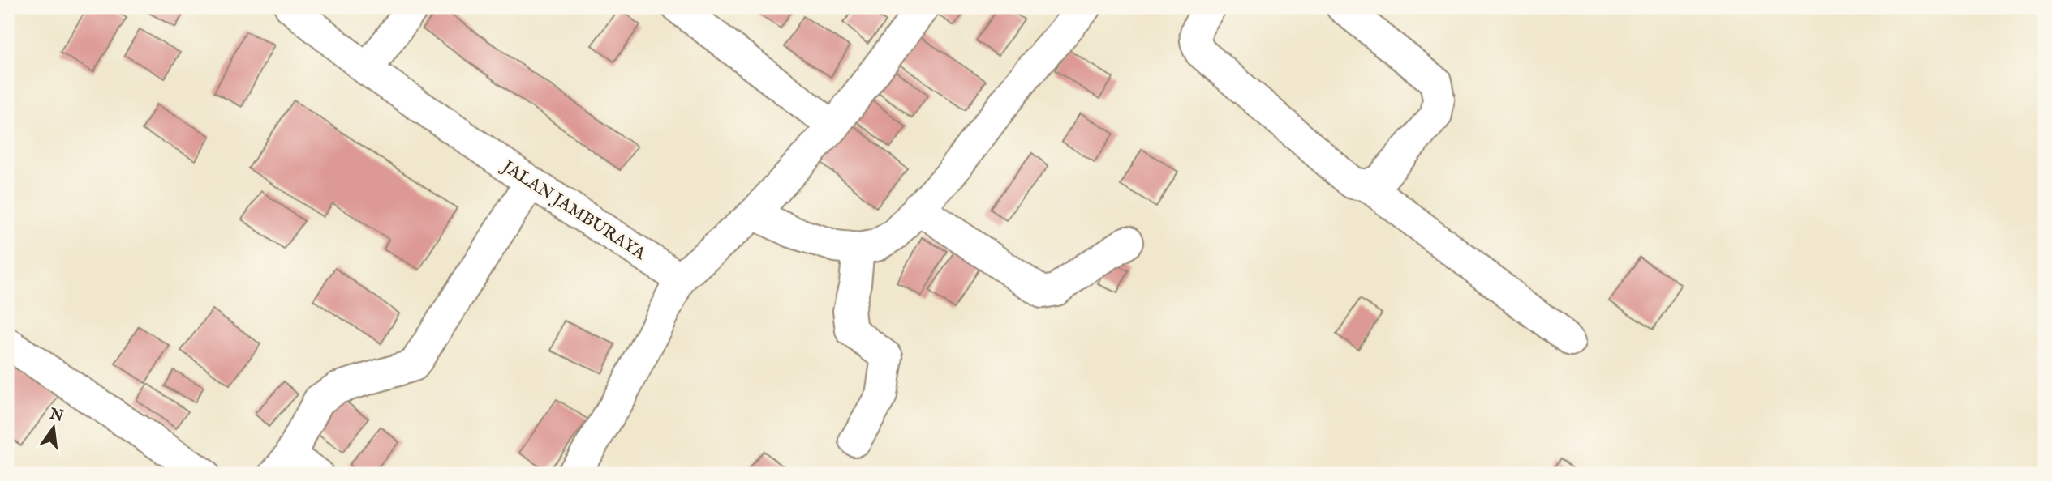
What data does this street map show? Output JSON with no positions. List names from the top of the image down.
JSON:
{
  "streets": {
    "street": ["JALAN JAMBURAYA"]
  },
  "north": "top"
}
